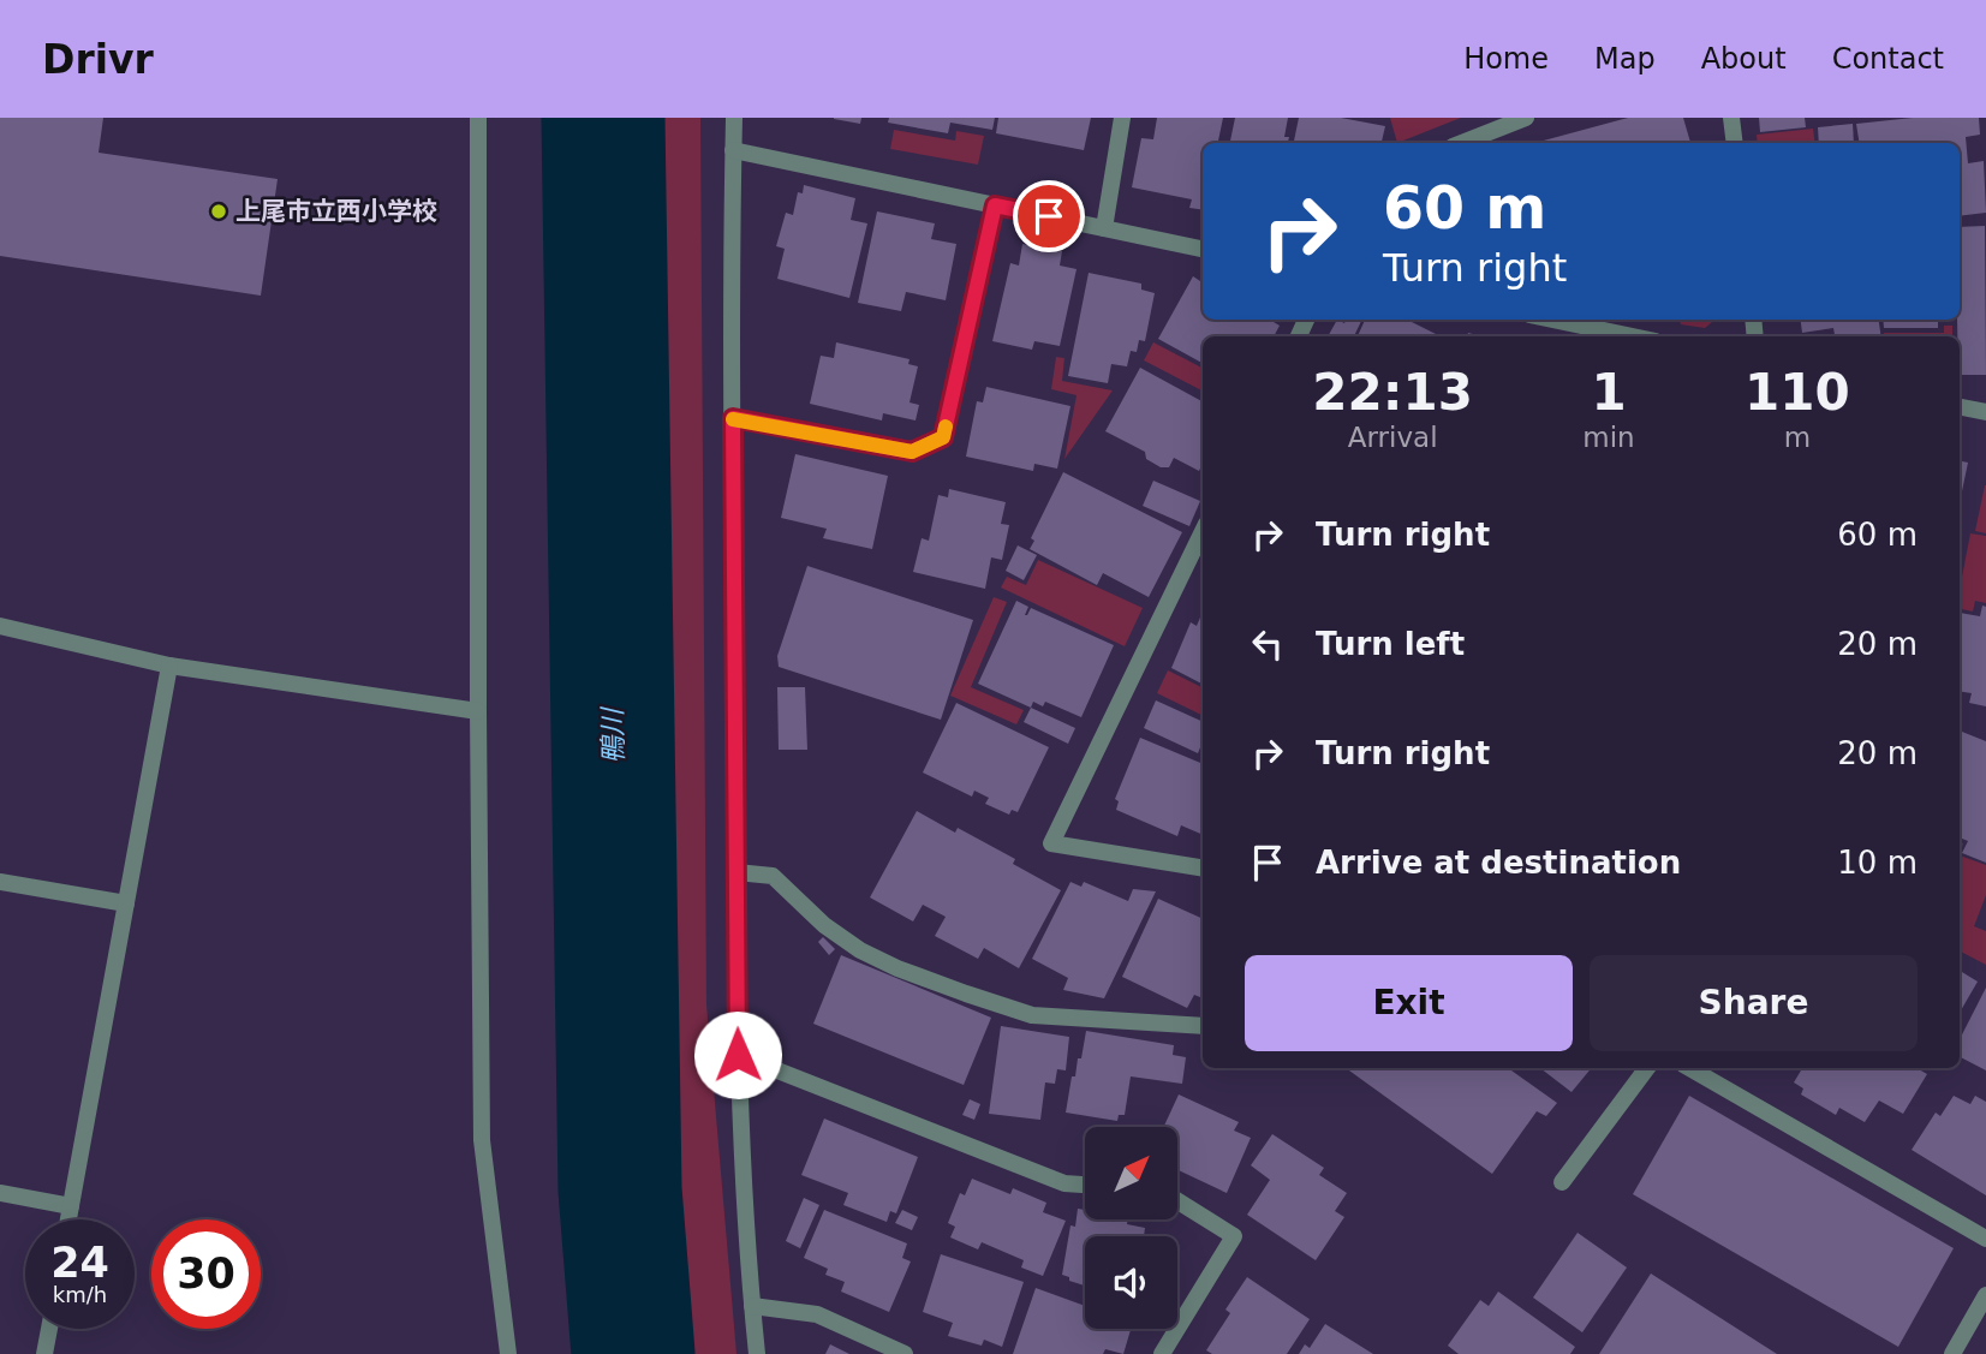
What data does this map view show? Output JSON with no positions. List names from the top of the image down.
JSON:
{
  "water": ["鴨川"],
  "places": ["上尾市立西小学校"],
  "north": "top right",
  "page": {
    "header": "Drivr",
    "nav": [
      "Home",
      "Map",
      "About",
      "Contact"
    ],
    "turn": ["60 m", "Turn right"],
    "eta": [
      "22:13",
      "Arrival",
      "1",
      "min",
      "110",
      "m"
    ],
    "list": [
      {
        "name": "Turn right",
        "value": "60 m"
      },
      {
        "name": "Turn left",
        "value": "20 m"
      },
      {
        "name": "Turn right",
        "value": "20 m"
      },
      {
        "name": "Arrive at destination",
        "value": "10 m"
      }
    ],
    "buttons": ["Exit", "Share"],
    "speed": "24 km/h",
    "limit": "30"
  }
}
